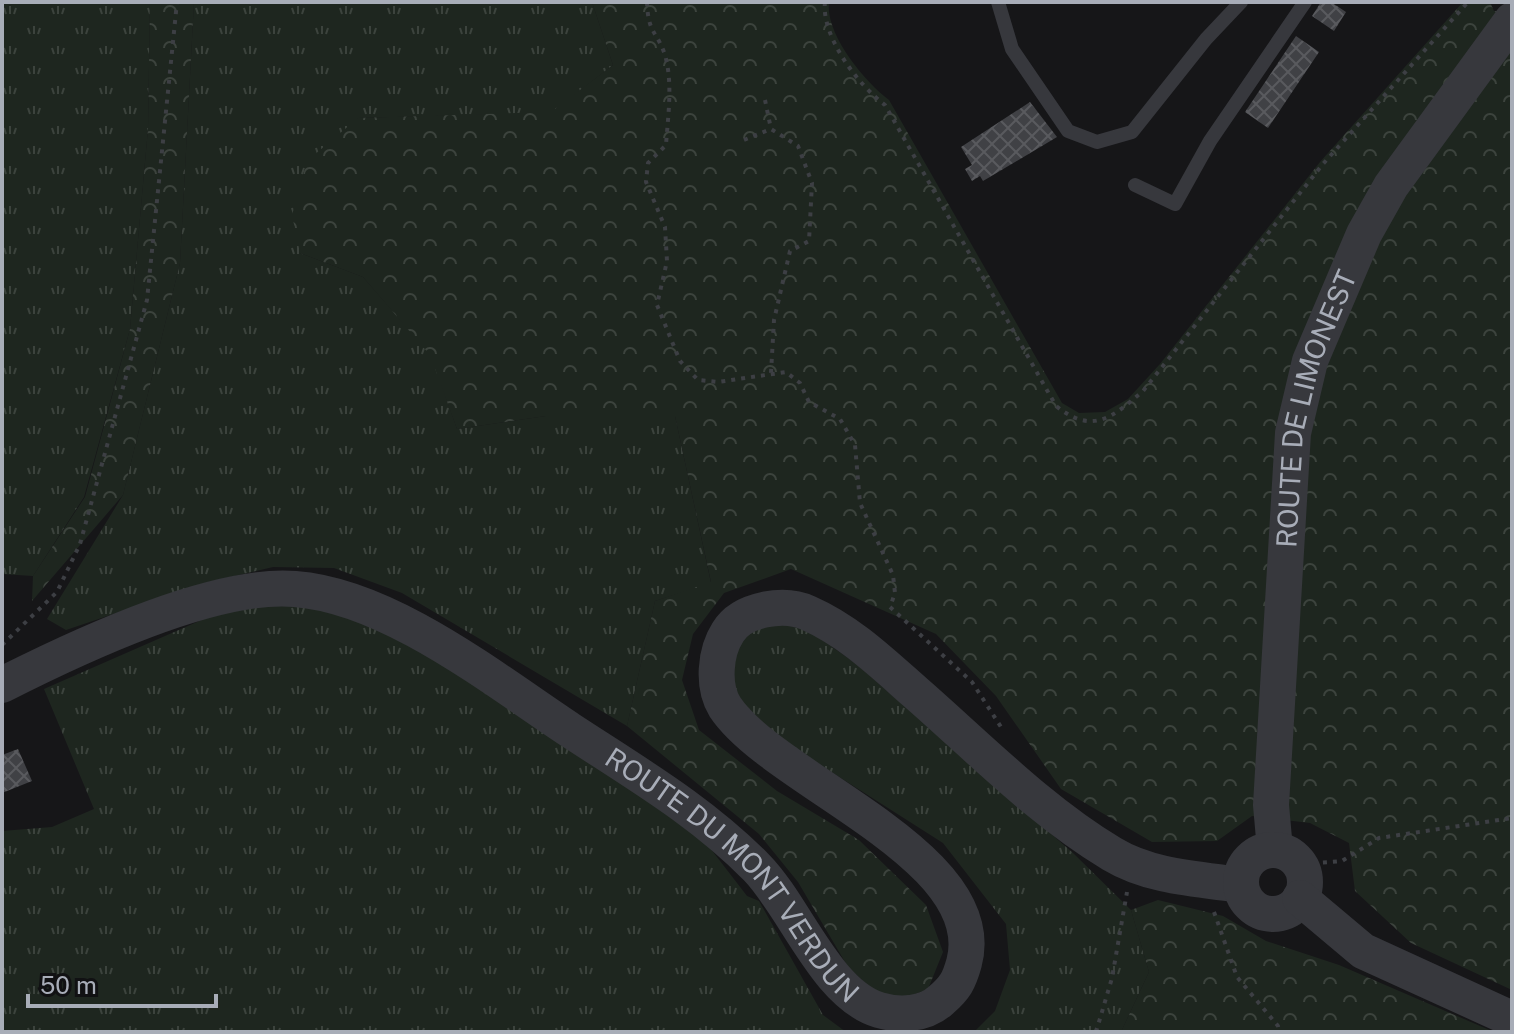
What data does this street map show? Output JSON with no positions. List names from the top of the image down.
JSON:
{
  "streets": {
    "street": ["ROUTE DE LIMONEST", "ROUTE DU MONT VERDUN"]
  },
  "crossings": [
    ["ROUTE DE LIMONEST", "ROUTE DU MONT VERDUN"]
  ],
  "scale_bar": "50 m"
}
